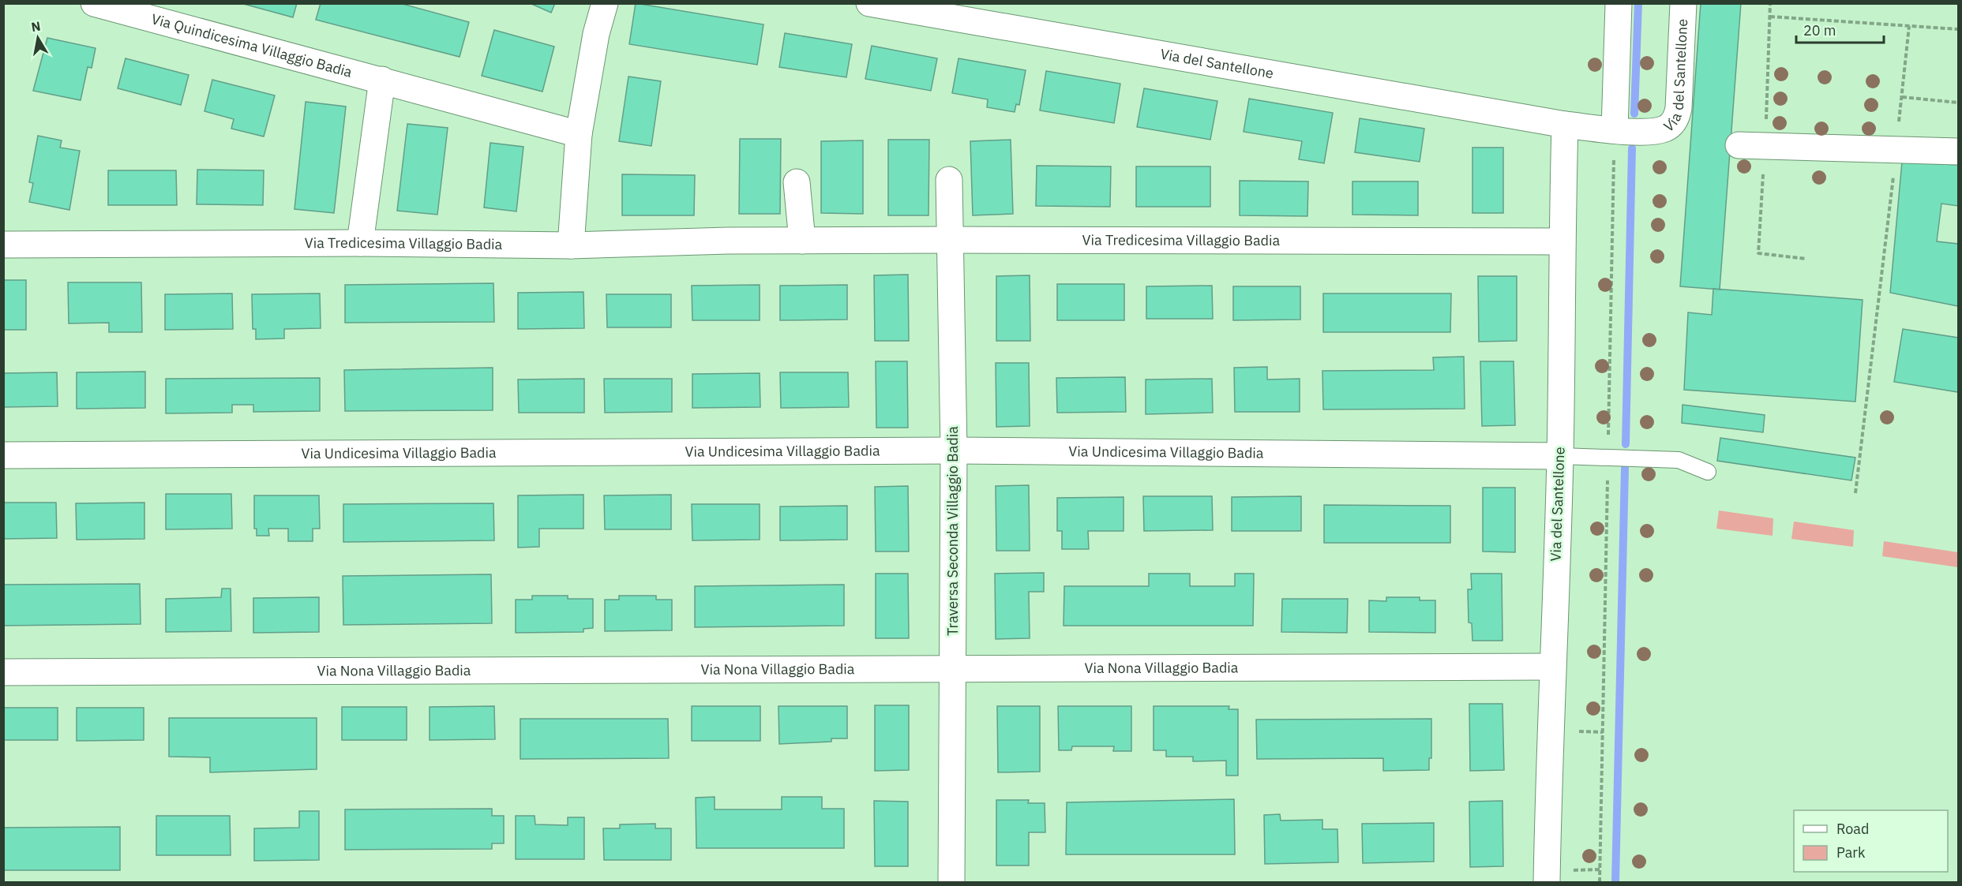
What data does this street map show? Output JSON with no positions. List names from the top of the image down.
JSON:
{
  "streets": {
    "street": [
      "Via Quindicesima Villaggio Badia",
      "Via del Santellone",
      "Via Tredicesima Villaggio Badia",
      "Via Undicesima Villaggio Badia",
      "Traversa Seconda Villaggio Badia",
      "Via Nona Villaggio Badia"
    ]
  },
  "crossings": [
    ["Via del Santellone", "Via Tredicesima Villaggio Badia"],
    ["Via del Santellone", "Via Undicesima Villaggio Badia"],
    ["Via del Santellone", "Via Nona Villaggio Badia"],
    ["Via Tredicesima Villaggio Badia", "Traversa Seconda Villaggio Badia"],
    ["Via Undicesima Villaggio Badia", "Traversa Seconda Villaggio Badia"],
    ["Traversa Seconda Villaggio Badia", "Via Nona Villaggio Badia"]
  ],
  "legend": ["Road", "Park"],
  "scale_bar": "20 m",
  "north": "top"
}
